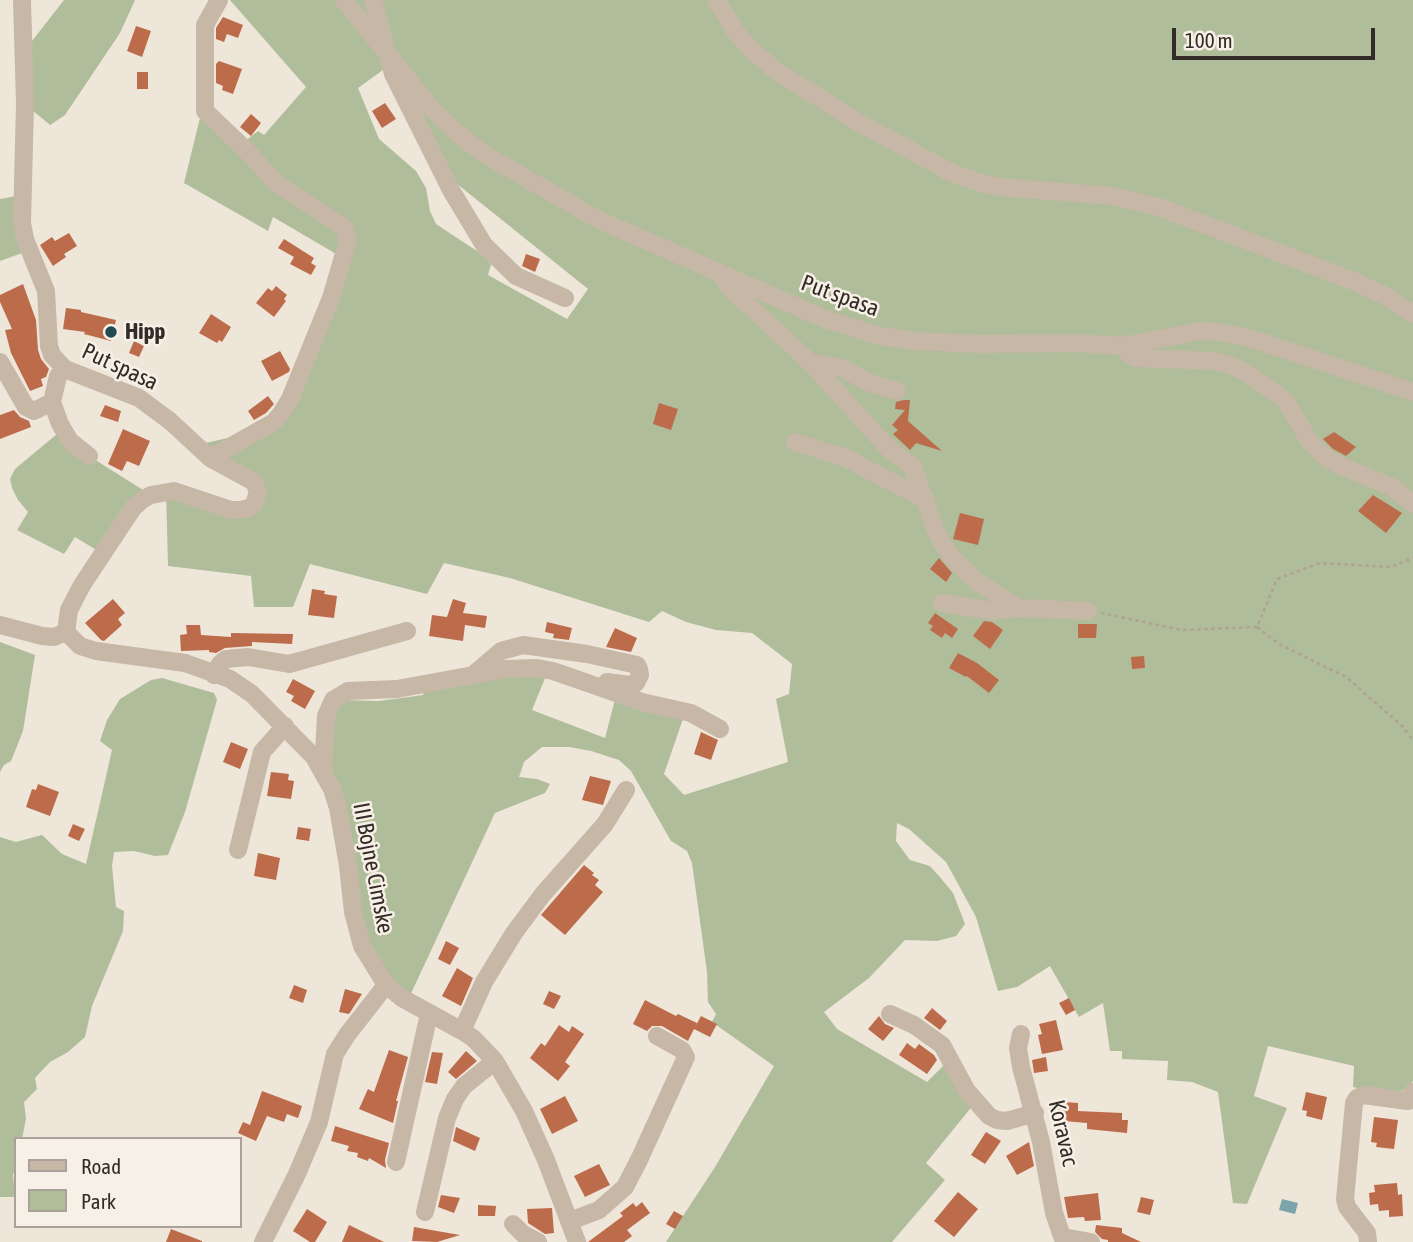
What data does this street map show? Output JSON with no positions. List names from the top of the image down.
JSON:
{
  "streets": {
    "street": ["Put spasa", "III Bojne Cimske", "Koravac"]
  },
  "crossings": [
    ["Put spasa", "III Bojne Cimske"]
  ],
  "places": ["Hipp"],
  "legend": ["Road", "Park"],
  "scale_bar": "100 m"
}
